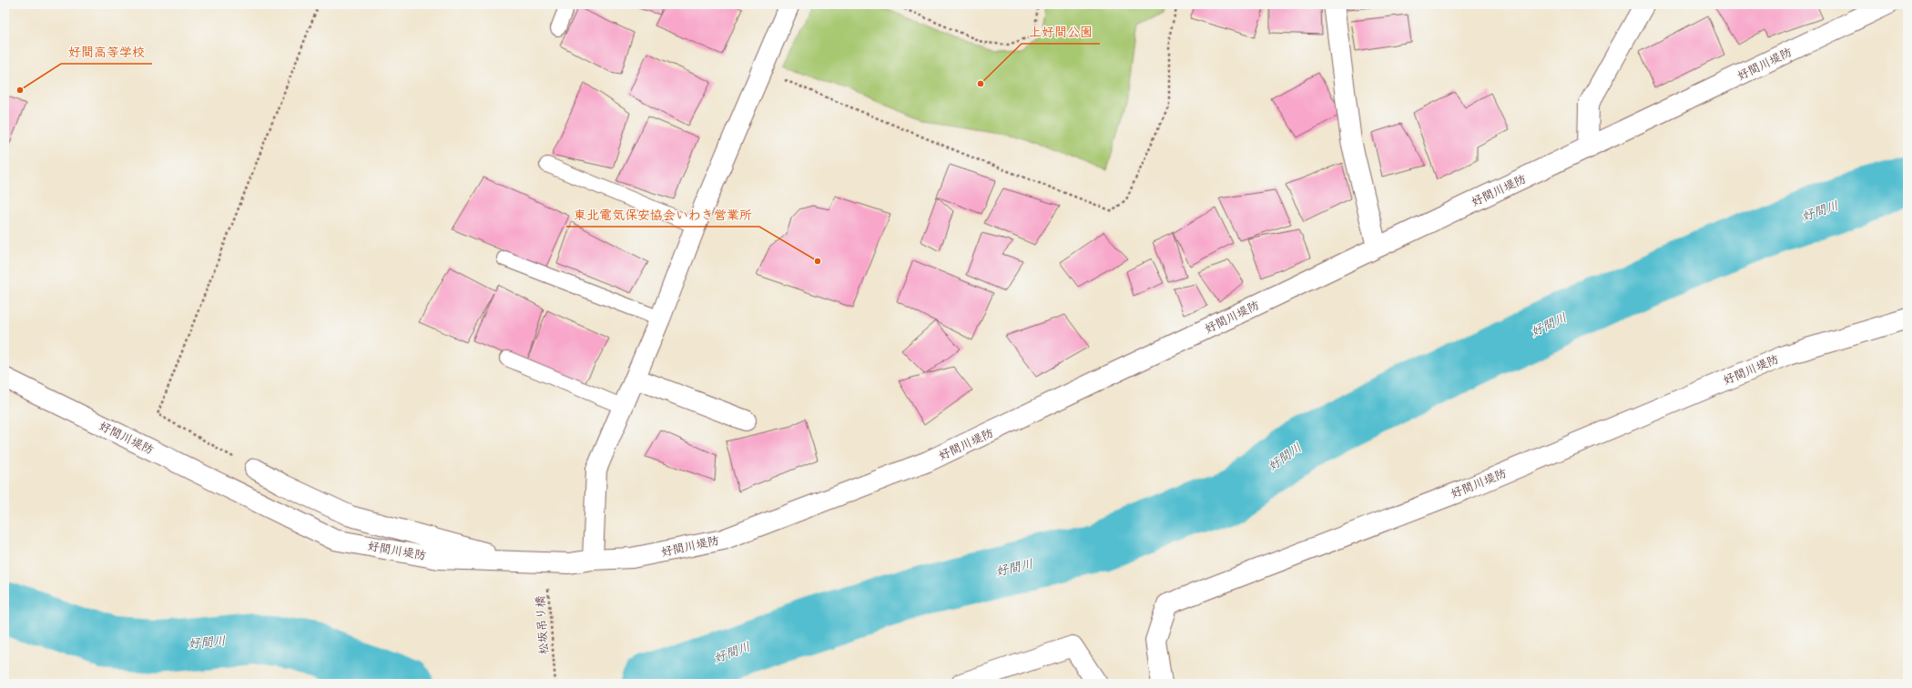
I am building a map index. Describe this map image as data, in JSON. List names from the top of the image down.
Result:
{
  "streets": {
    "street": ["好間川堤防"],
    "path": ["松坂吊り橋"]
  },
  "water": ["好間川"],
  "places": ["上好間公園", "好間高等学校", "東北電気保安協会いわき営業所"]
}
